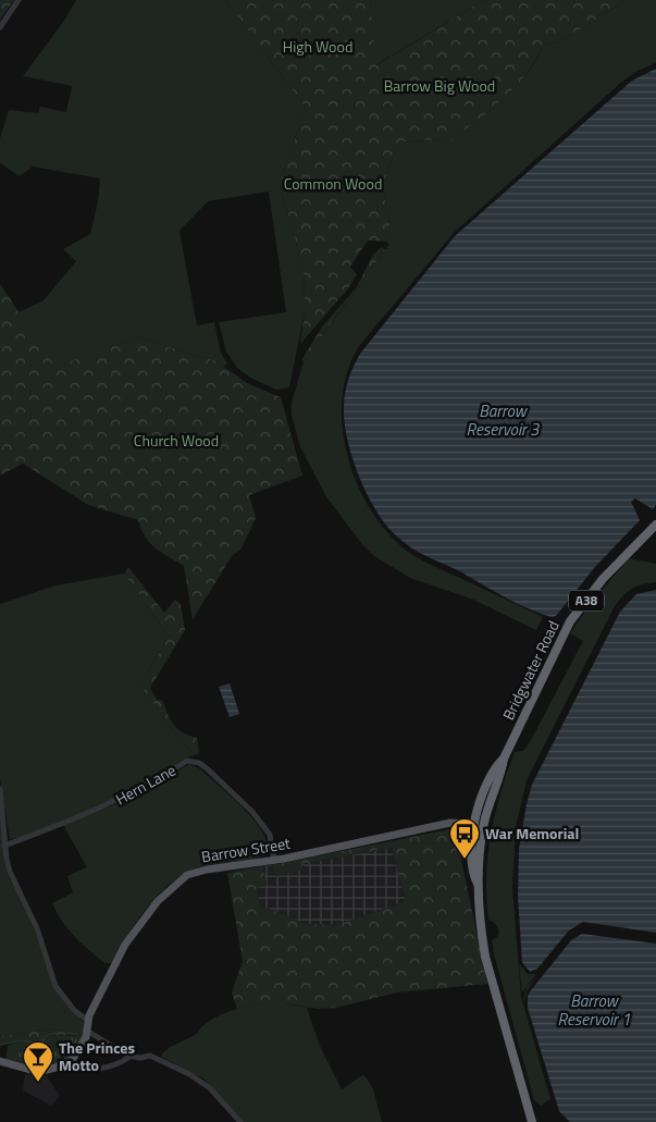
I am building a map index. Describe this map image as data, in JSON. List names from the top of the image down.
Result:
{
  "streets": {
    "highway": ["A38", "Bridgwater Road"],
    "main road": ["Barrow Street"],
    "street": ["Hern Lane"]
  },
  "crossings": [
    ["Bridgwater Road", "Barrow Street"],
    ["Hern Lane", "Barrow Street"]
  ],
  "water": ["Barrow Reservoir 3", "Barrow Reservoir 1"],
  "parks": [
    "High Wood",
    "Barrow Big Wood",
    "Common Wood",
    "Church Wood"
  ],
  "places": {
    "bus stop": ["War Memorial"],
    "bar": ["The Princes Motto"]
  }
}
